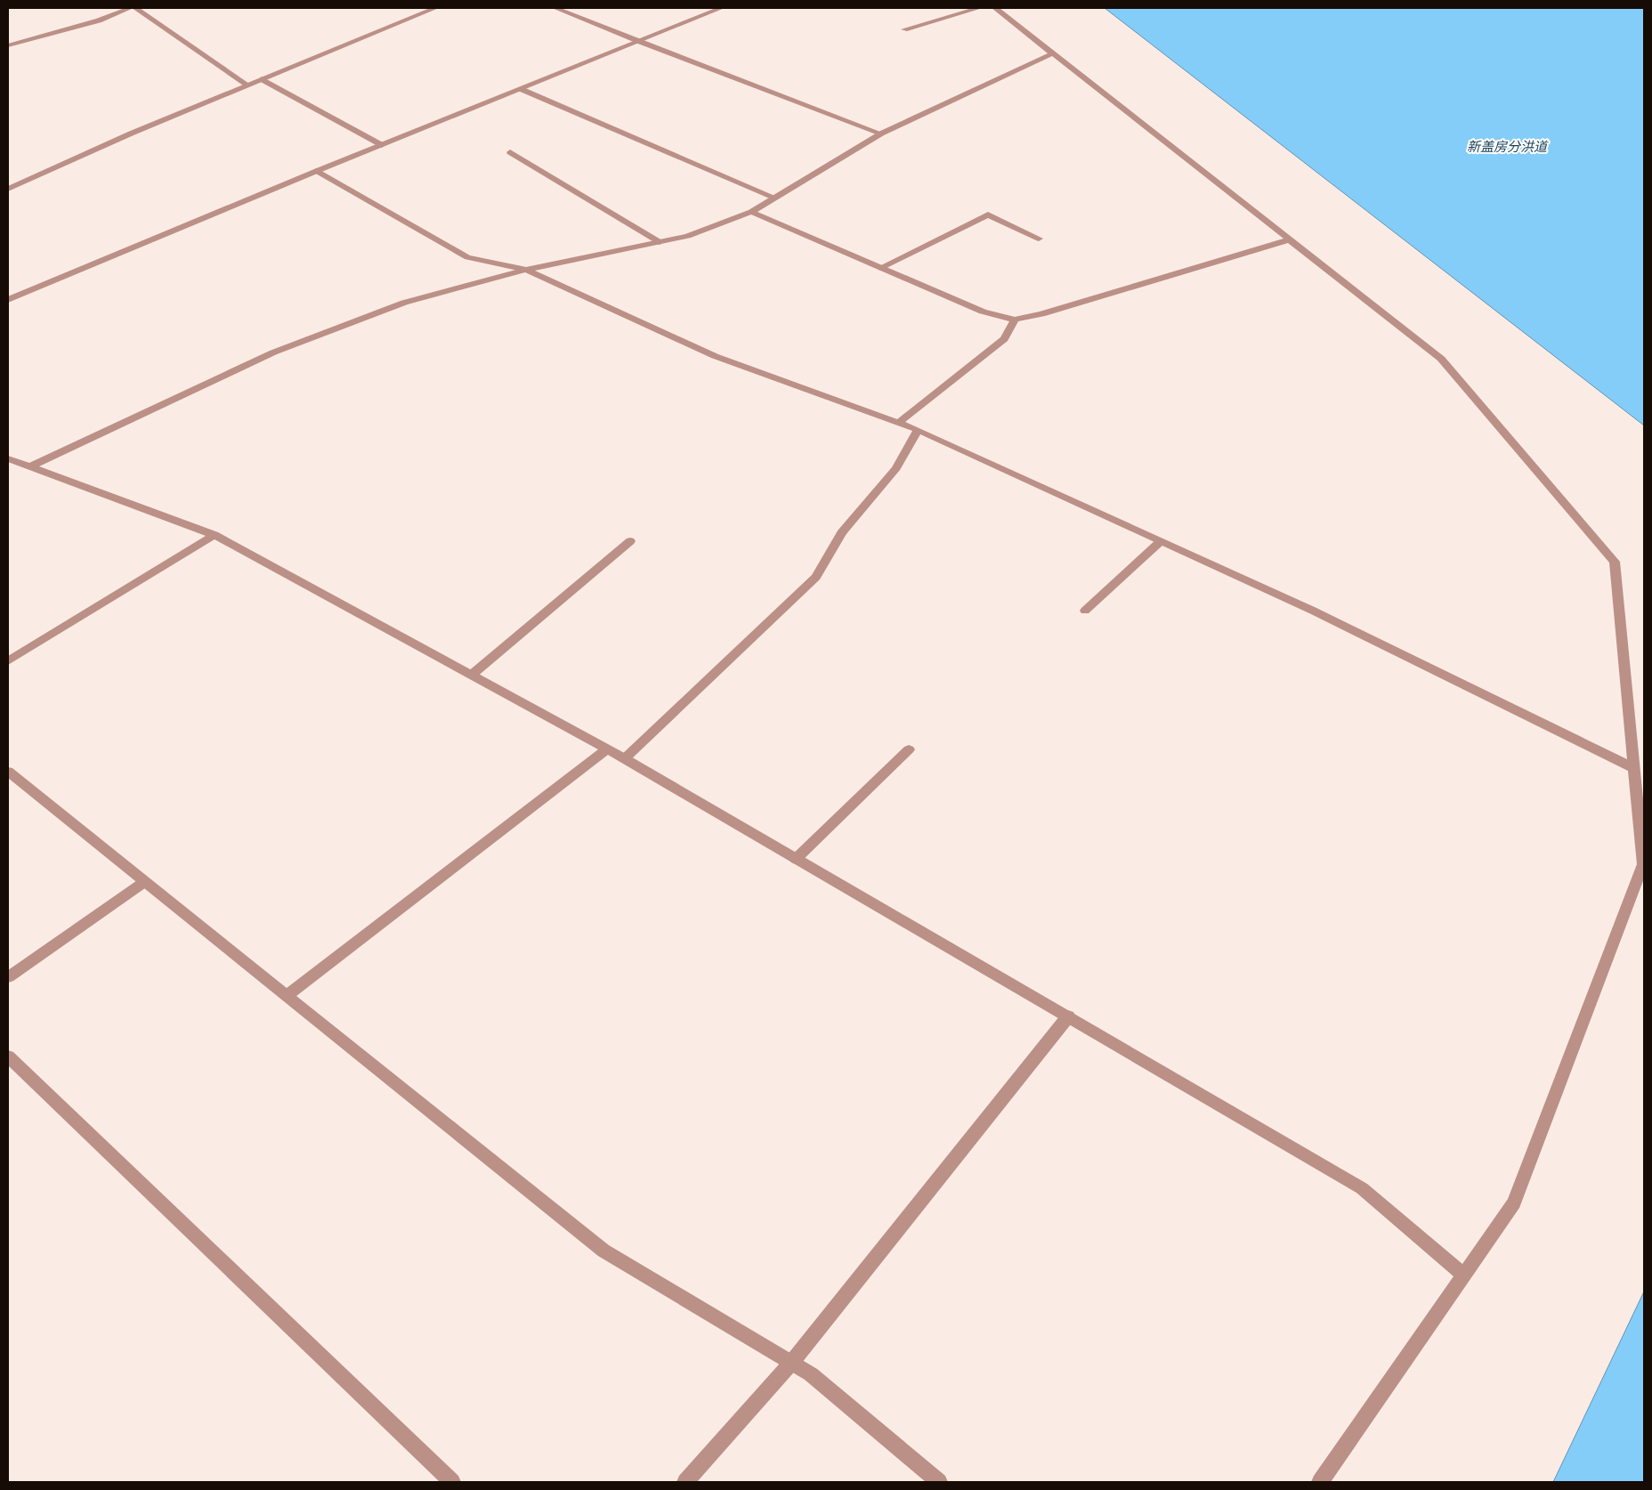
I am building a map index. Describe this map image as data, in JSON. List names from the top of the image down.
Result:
{
  "water": ["新盖房分洪道"]
}
